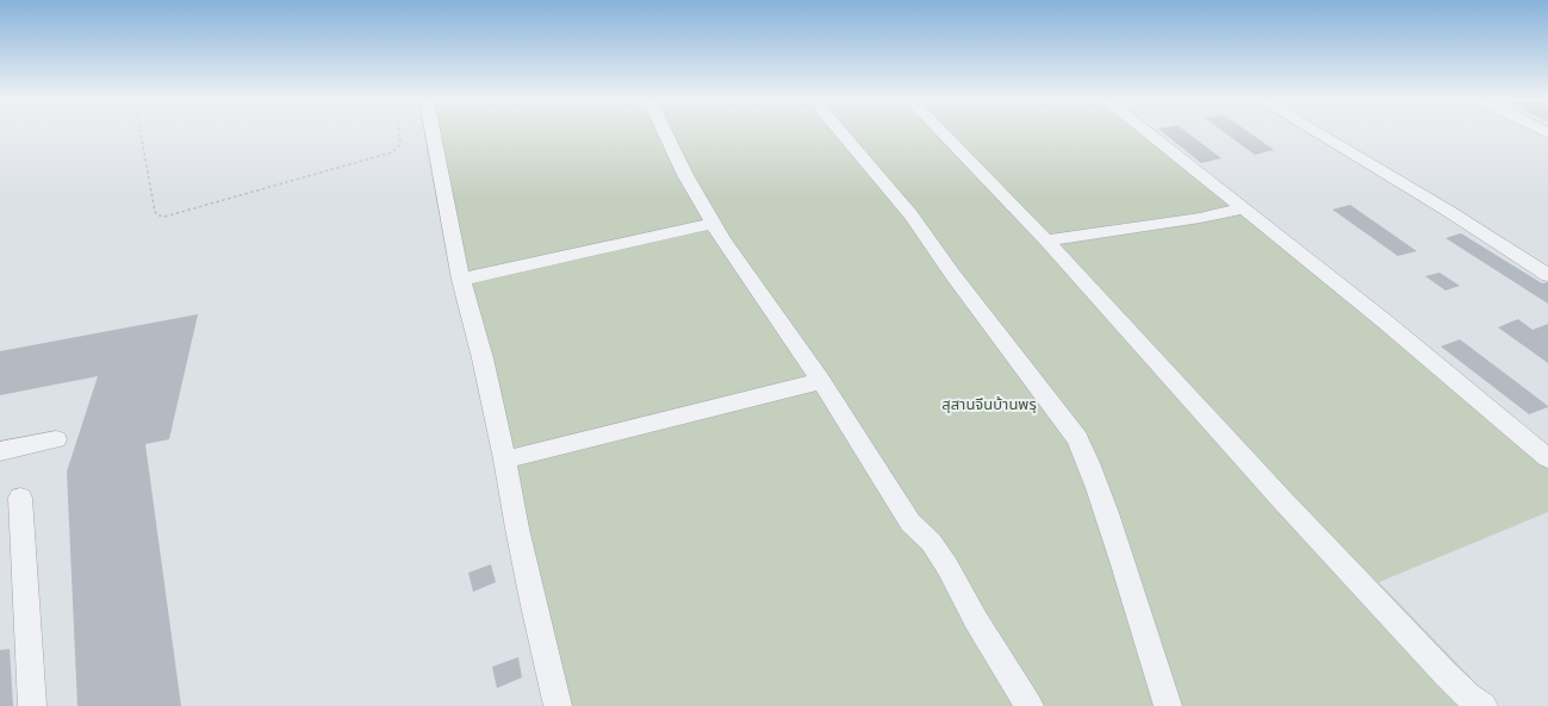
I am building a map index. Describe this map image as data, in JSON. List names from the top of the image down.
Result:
{
  "parks": ["สุสานจีนบ้านพรุ"]
}
